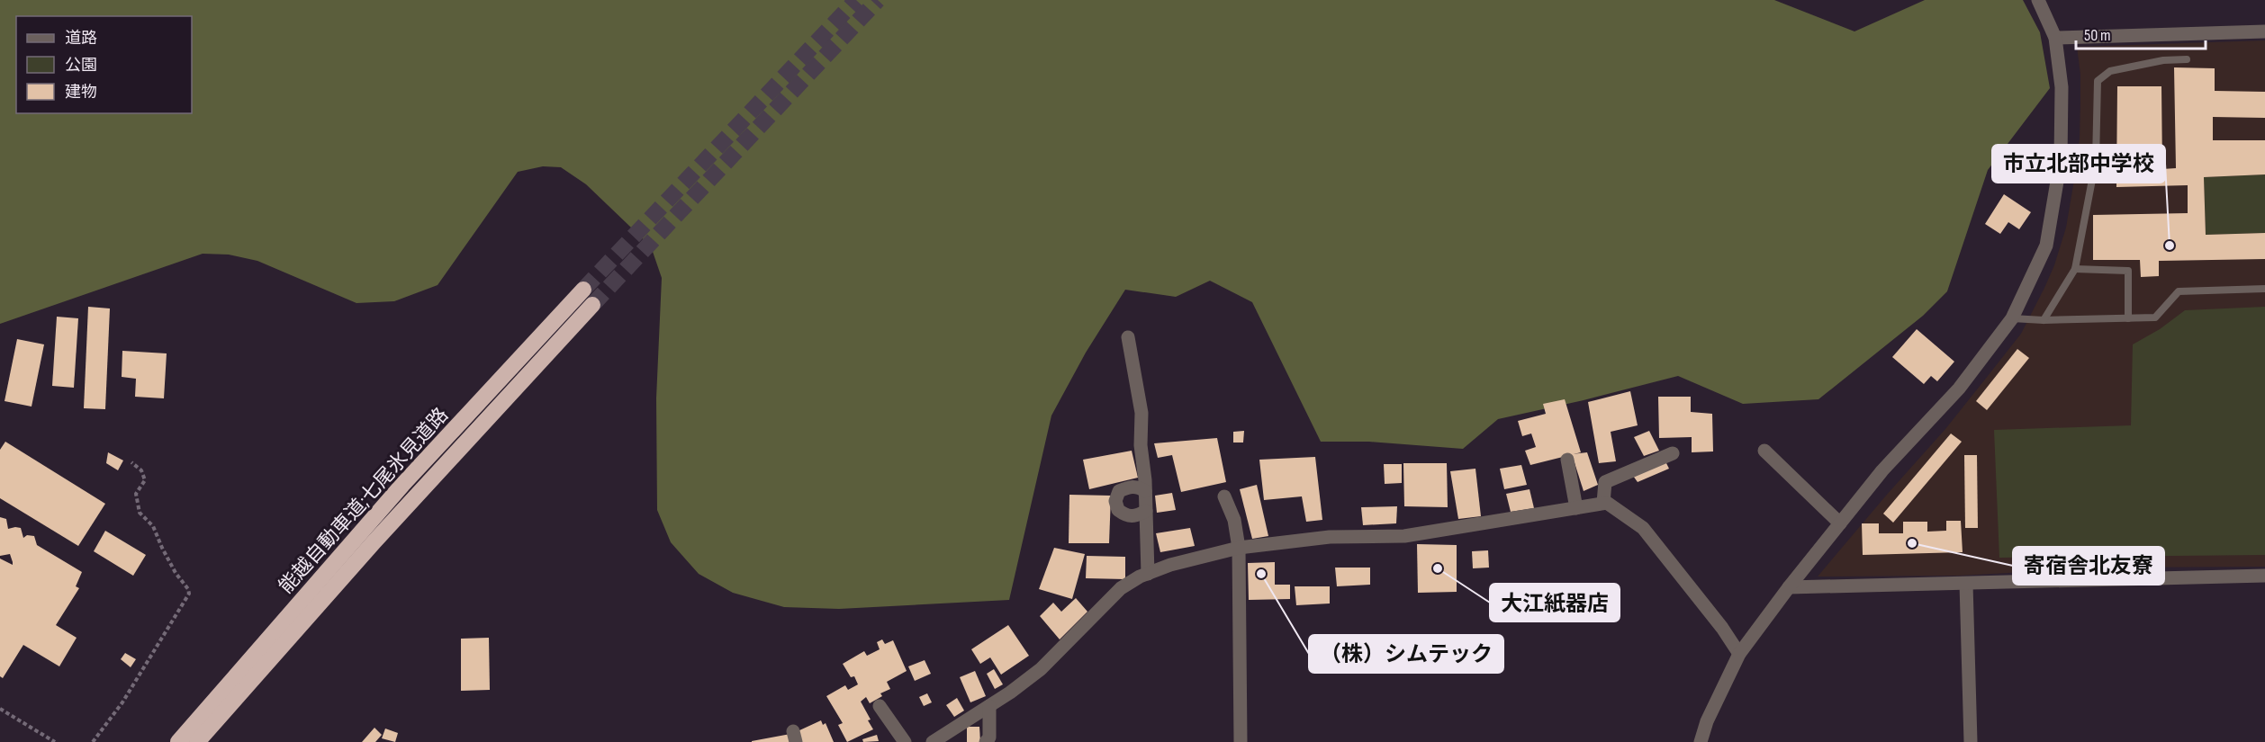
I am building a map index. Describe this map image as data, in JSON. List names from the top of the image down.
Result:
{
  "streets": {
    "highway": ["能越自動車道;七尾氷見道路"]
  },
  "places": [
    "市立北部中学校",
    "寄宿舎北友寮",
    "大江紙器店",
    "（株）シムテック"
  ],
  "legend": ["道路", "公園", "建物"],
  "scale_bar": "50 m"
}
